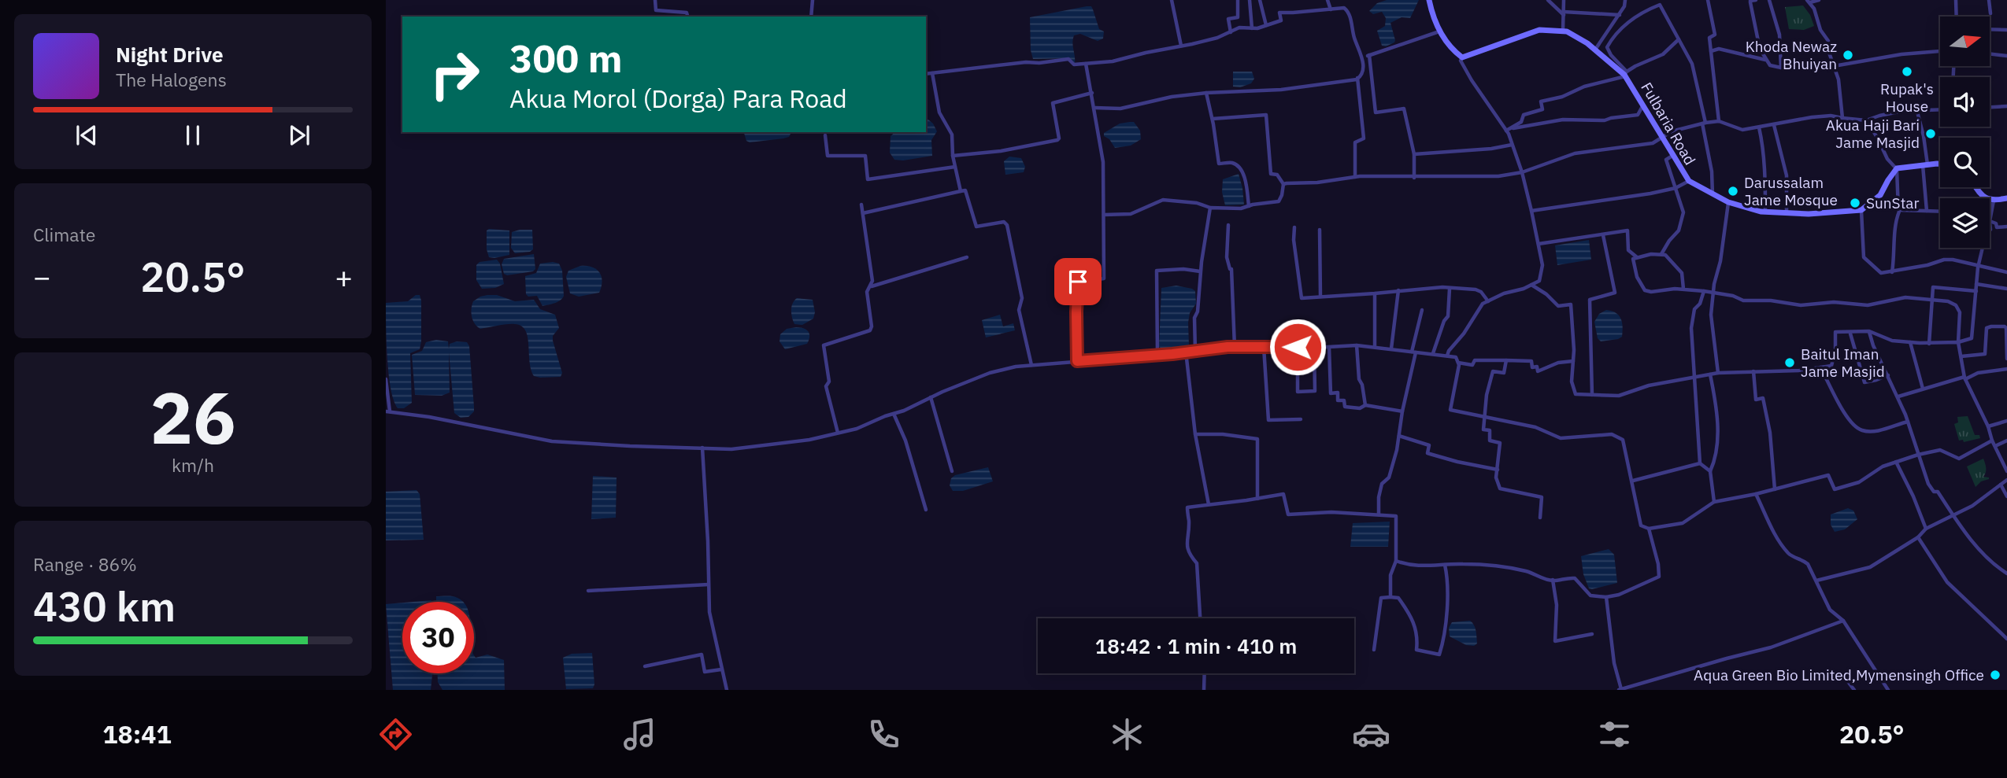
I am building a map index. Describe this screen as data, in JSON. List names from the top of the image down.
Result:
{
  "streets": {
    "main road": ["Fulbaria Road"]
  },
  "places": [
    "Khoda Newaz Bhuiyan",
    "Rupak's House",
    "Akua Haji Bari Jame Masjid",
    "Darussalam Jame Mosque",
    "SunStar",
    "Baitul Iman Jame Masjid",
    "Aqua Green Bio Limited,Mymensingh Office"
  ],
  "north": "right",
  "page": {
    "turn": ["300 m", "Akua Morol (Dorga) Para Road"],
    "song": ["Night Drive", "The Halogens"],
    "tile": [
      "Climate",
      ["26", "km/h"],
      ["Range · 86%", "430 km"]
    ],
    "heat": ["−", "20.5°", "+"],
    "limit": "30",
    "trip": "18:42 · 1 min · 410 m",
    "tabs": ["18:41", "20.5°"]
  }
}
